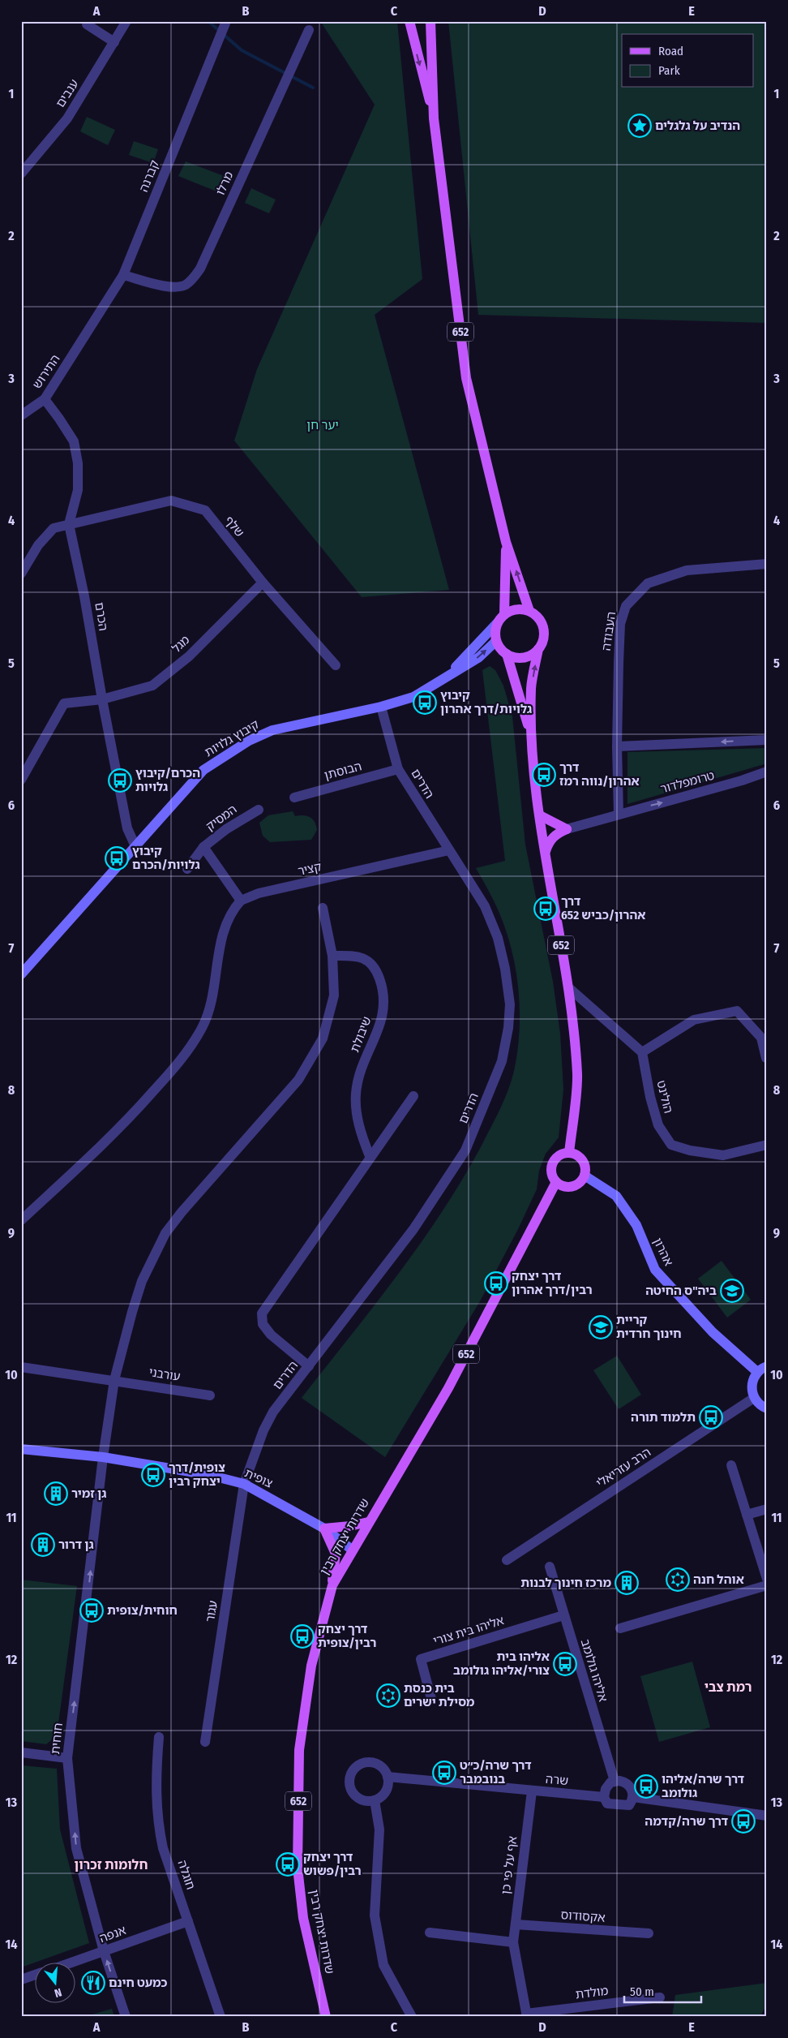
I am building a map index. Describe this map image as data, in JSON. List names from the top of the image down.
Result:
{
  "streets": {
    "main road": ["652", "שדרות יצחק רבין"],
    "street": [
      "ענבים",
      "קברנה",
      "מרלו",
      "התירוש",
      "שלף",
      "הכרם",
      "העבודה",
      "מגל",
      "קיבוץ גלויות",
      "הבוסתן",
      "טרומפלדור",
      "הדרים",
      "המסיק",
      "קציר",
      "שיבולת",
      "הולינט",
      "אהרון",
      "עורבני",
      "הרב עזריאלי",
      "צופית",
      "עגור",
      "אליהו בית צורי",
      "אליהו גולומב",
      "חוחית",
      "שרה",
      "אף על פי כן",
      "חוגלה",
      "אקסודוס",
      "אנפה",
      "מולדת"
    ]
  },
  "crossings": [
    ["קברנה", "מרלו"],
    ["קברנה", "התירוש"],
    ["652", "קיבוץ גלויות"],
    ["652", "אהרון"],
    ["652", "שדרות יצחק רבין"],
    ["התירוש", "הכרם"],
    ["שלף", "הכרם"],
    ["שלף", "מגל"],
    ["הכרם", "מגל"],
    ["הכרם", "קיבוץ גלויות"],
    ["העבודה", "טרומפלדור"],
    ["קיבוץ גלויות", "הדרים"],
    ["הבוסתן", "הדרים"],
    ["הדרים", "קציר"],
    ["הדרים", "צופית"],
    ["הדרים", "עגור"],
    ["אהרון", "שדרות יצחק רבין"],
    ["צופית", "שדרות יצחק רבין"],
    ["צופית", "עגור"],
    ["צופית", "חוחית"],
    ["אליהו בית צורי", "אליהו גולומב"],
    ["אליהו גולומב", "שרה"],
    ["חוחית", "אנפה"],
    ["שרה", "אף על פי כן"],
    ["אף על פי כן", "אקסודוס"],
    ["אף על פי כן", "מולדת"],
    ["חוגלה", "אנפה"]
  ],
  "one_way": ["חוחית"],
  "districts": ["רמת צבי", "חלומות זכרון"],
  "parks": ["יער חן"],
  "places": {
    "place": ["הנדיב על גלגלים"],
    "bus stop": [
      "קיבוץ גלויות/דרך אהרון",
      "דרך אהרון/נווה רמז",
      "הכרם/קיבוץ גלויות",
      "קיבוץ גלויות/הכרם",
      "דרך אהרון/כביש 652",
      "דרך יצחק רבין/דרך אהרון",
      "תלמוד תורה",
      "צופית/דרך יצחק רבין",
      "חוחית/צופית",
      "דרך יצחק רבין/צופית",
      "אליהו בית צורי/אליהו גולומב",
      "דרך שרה/כ״ט בנובמבר",
      "דרך שרה/אליהו גולומב",
      "דרך שרה/קדמה",
      "דרך יצחק רבין/פשוש"
    ],
    "school or university": ["ביה\"ס החיטה", "קריית חינוך חרדית"],
    "building": ["גן זמיר", "גן דרור", "מרכז חינוך לבנות"],
    "synagogue": ["אוהל חנה", "בית כנסת מסילת ישרים"],
    "restaurant": ["כמעט חינם"]
  },
  "legend": ["Road", "Park"],
  "scale_bar": "50 m",
  "north": "bottom",
  "grid": {
    "columns": [
      "A",
      "B",
      "C",
      "D",
      "E"
    ],
    "rows": [
      "1",
      "2",
      "3",
      "4",
      "5",
      "6",
      "7",
      "8",
      "9",
      "10",
      "11",
      "12",
      "13",
      "14"
    ]
  }
}
